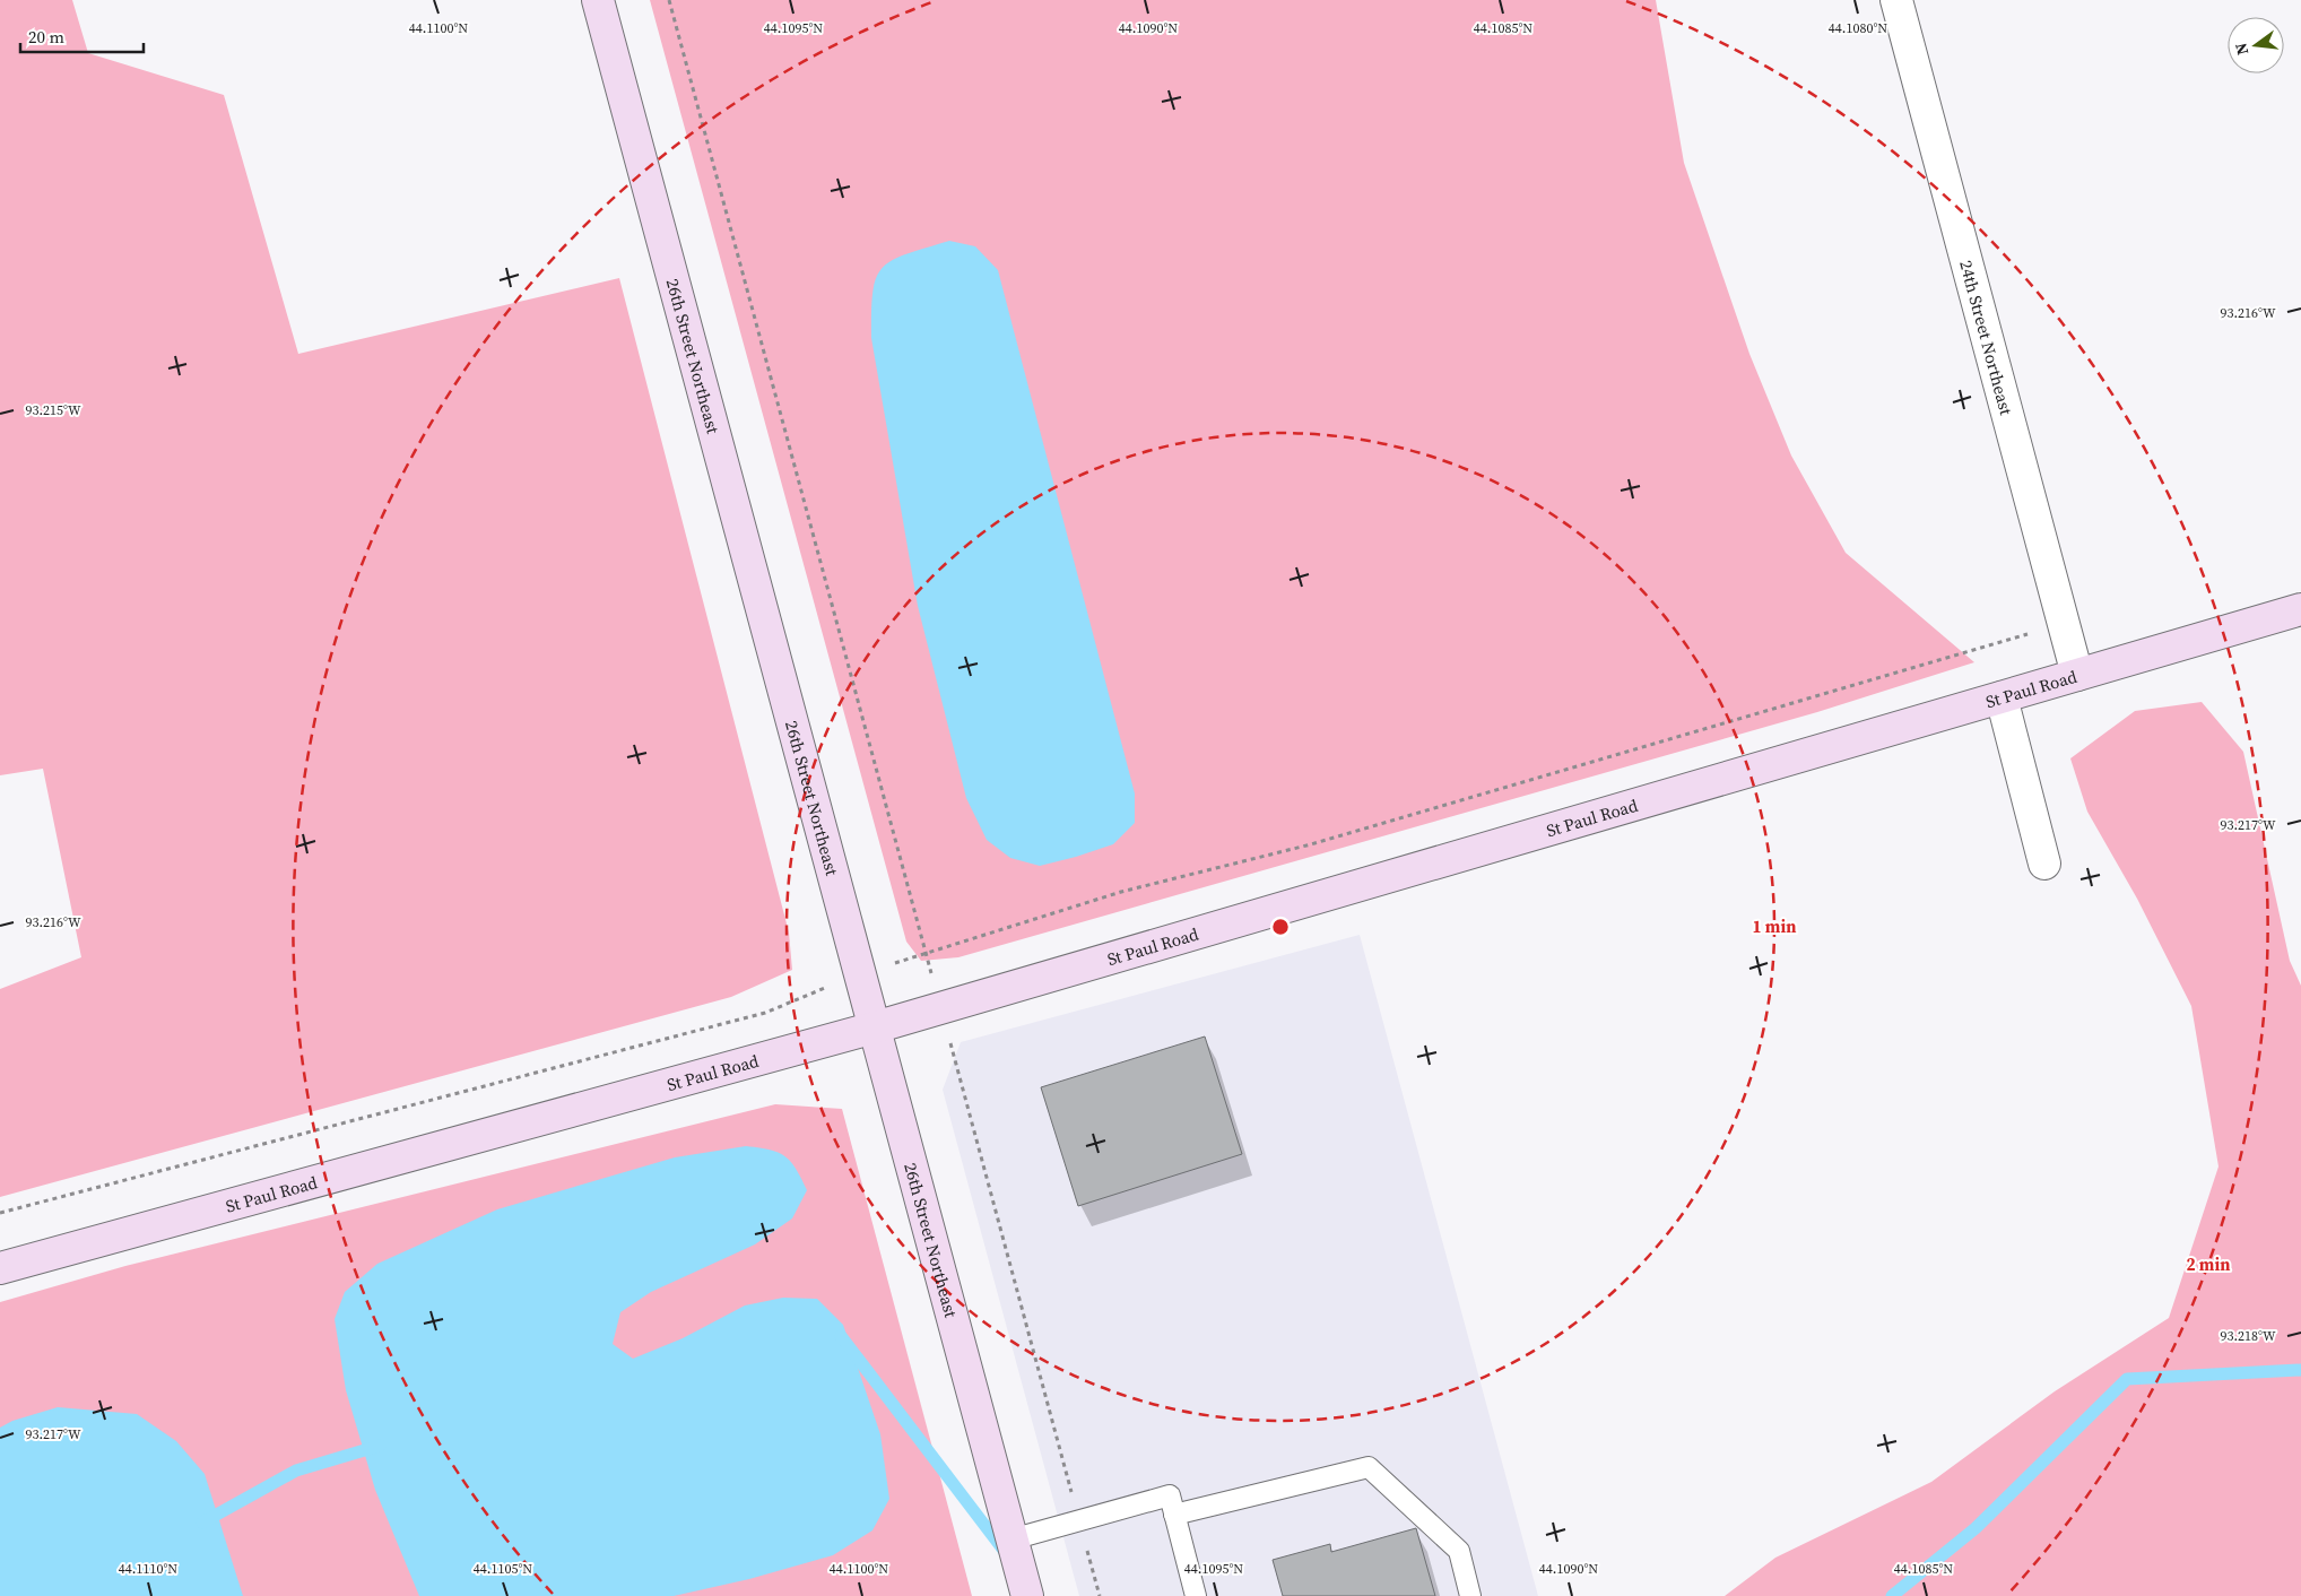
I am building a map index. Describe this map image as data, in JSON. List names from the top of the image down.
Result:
{
  "streets": {
    "street": ["24th Street Northeast", "26th Street Northeast", "St Paul Road"]
  },
  "crossings": [
    ["24th Street Northeast", "St Paul Road"],
    ["26th Street Northeast", "St Paul Road"]
  ],
  "scale_bar": "20 m",
  "north": "left",
  "coordinates": [
    "44.1100°N",
    "44.1095°N",
    "44.1090°N",
    "44.1085°N",
    "44.1080°N",
    "93.216°W",
    "93.215°W",
    "93.217°W",
    "93.218°W",
    "44.1110°N",
    "44.1105°N"
  ],
  "rings": ["1 min", "2 min"]
}
